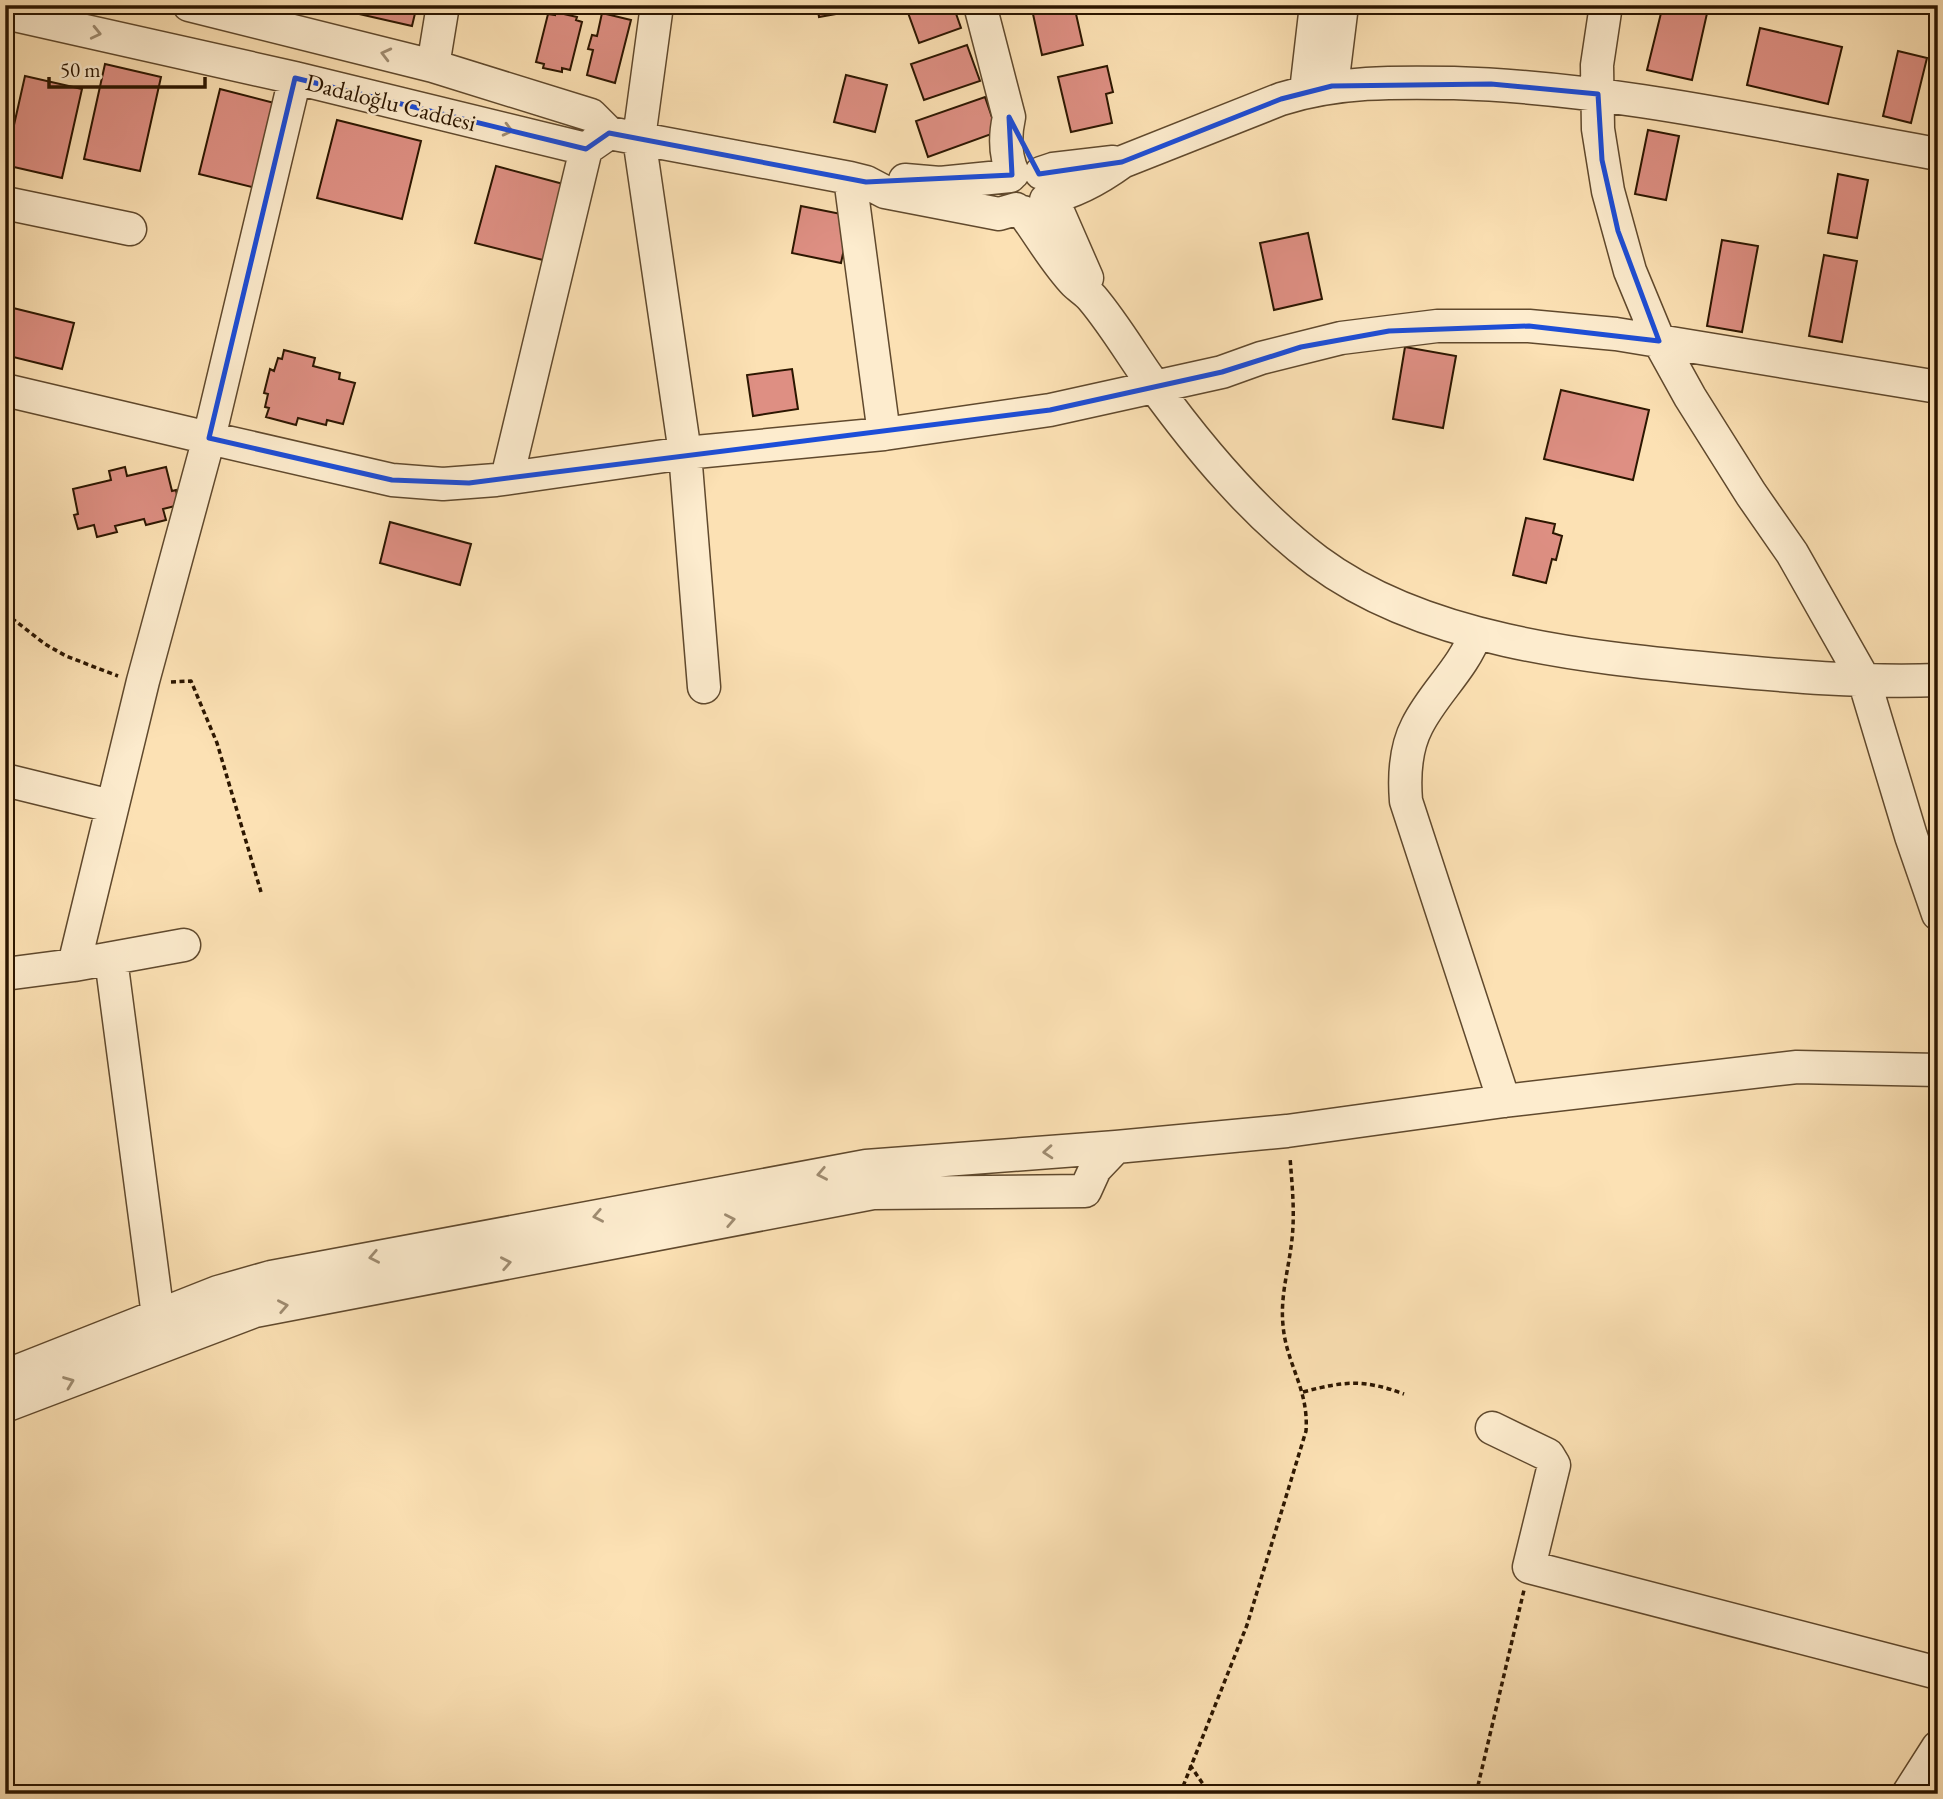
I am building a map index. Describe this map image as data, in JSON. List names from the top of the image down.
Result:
{
  "streets": {
    "street": ["Dadaloğlu Caddesi"]
  },
  "scale_bar": "50 m"
}
